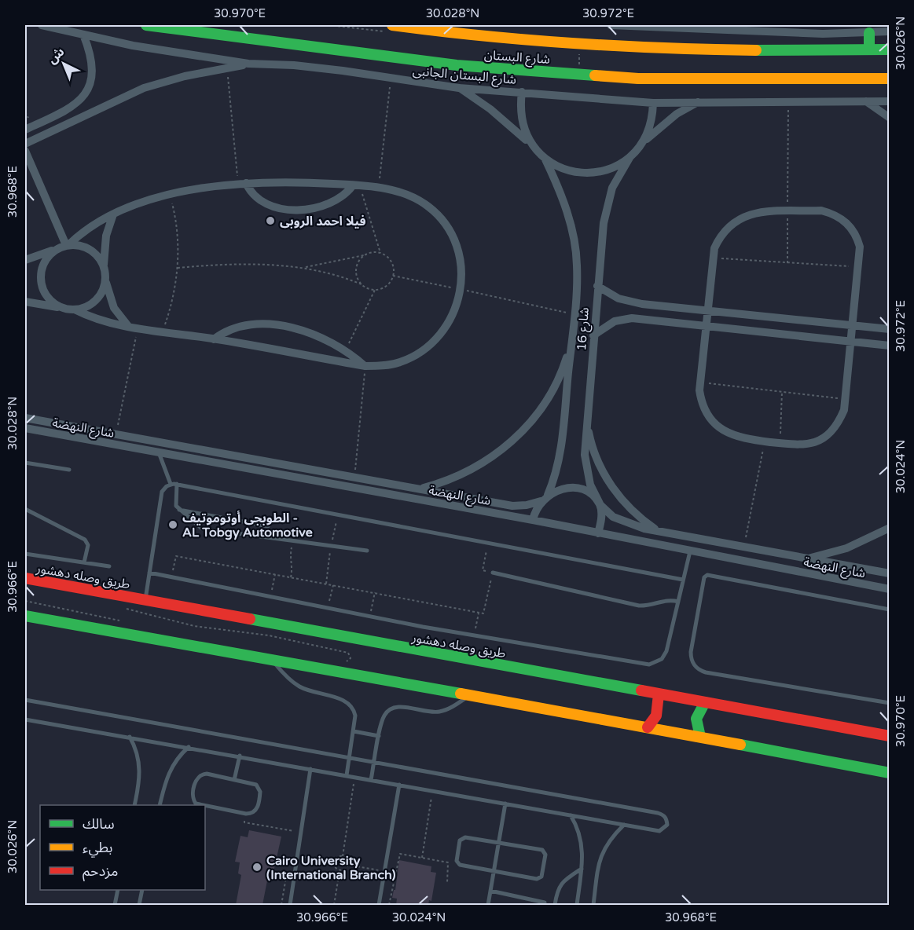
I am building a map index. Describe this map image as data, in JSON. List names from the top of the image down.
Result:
{
  "streets": {
    "main road": ["شارع البستان", "طريق وصله دهشور"],
    "street": ["شارع البستان الجانبى", "شارع 16", "شارع النهضة"]
  },
  "crossings": [
    ["شارع 16", "شارع النهضة"]
  ],
  "places": ["فيلا احمد الروبى", "الطوبجى أوتوموتيف - AL Tobgy Automotive", "Cairo University (International Branch)"],
  "legend": ["سالك", "بطيء", "مزدحم"],
  "north": "top left",
  "coordinates": [
    "30.970°E",
    "30.028°N",
    "30.972°E",
    "30.026°N",
    "30.968°E",
    "30.024°N",
    "30.966°E"
  ]
}
